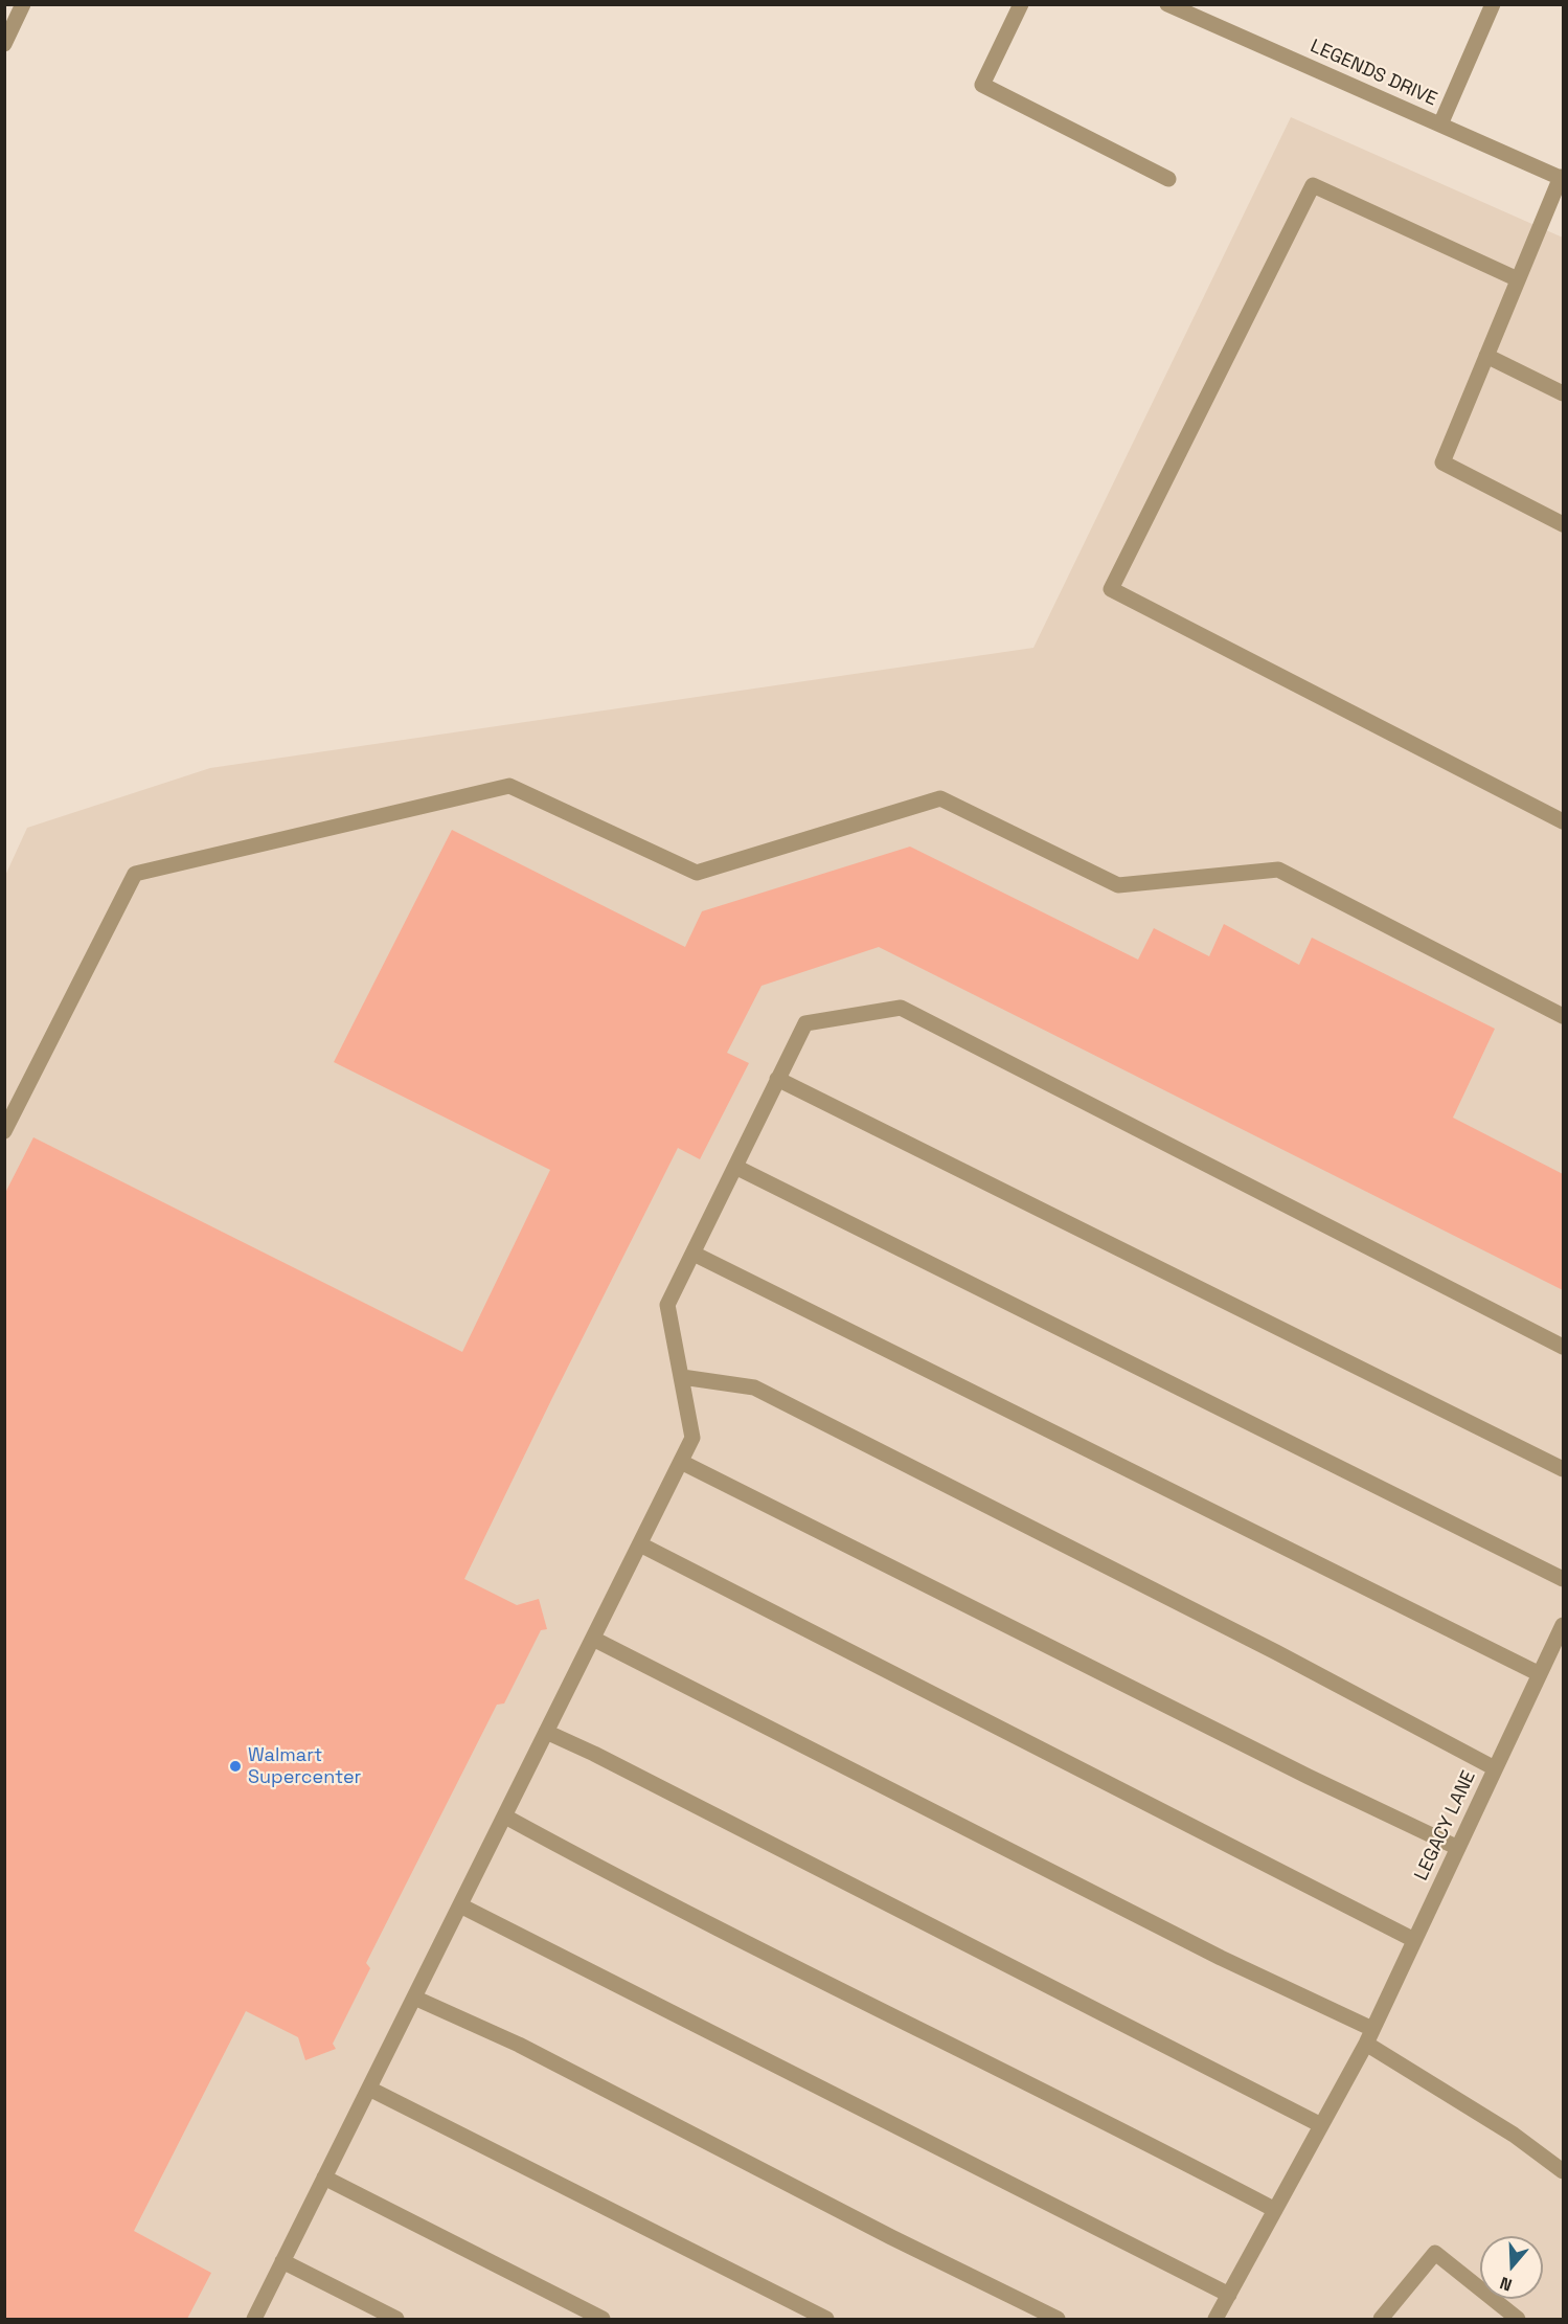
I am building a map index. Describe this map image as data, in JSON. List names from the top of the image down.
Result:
{
  "streets": {
    "street": ["LEGENDS DRIVE", "LEGACY LANE"]
  },
  "places": ["Walmart Supercenter"],
  "north": "bottom"
}
